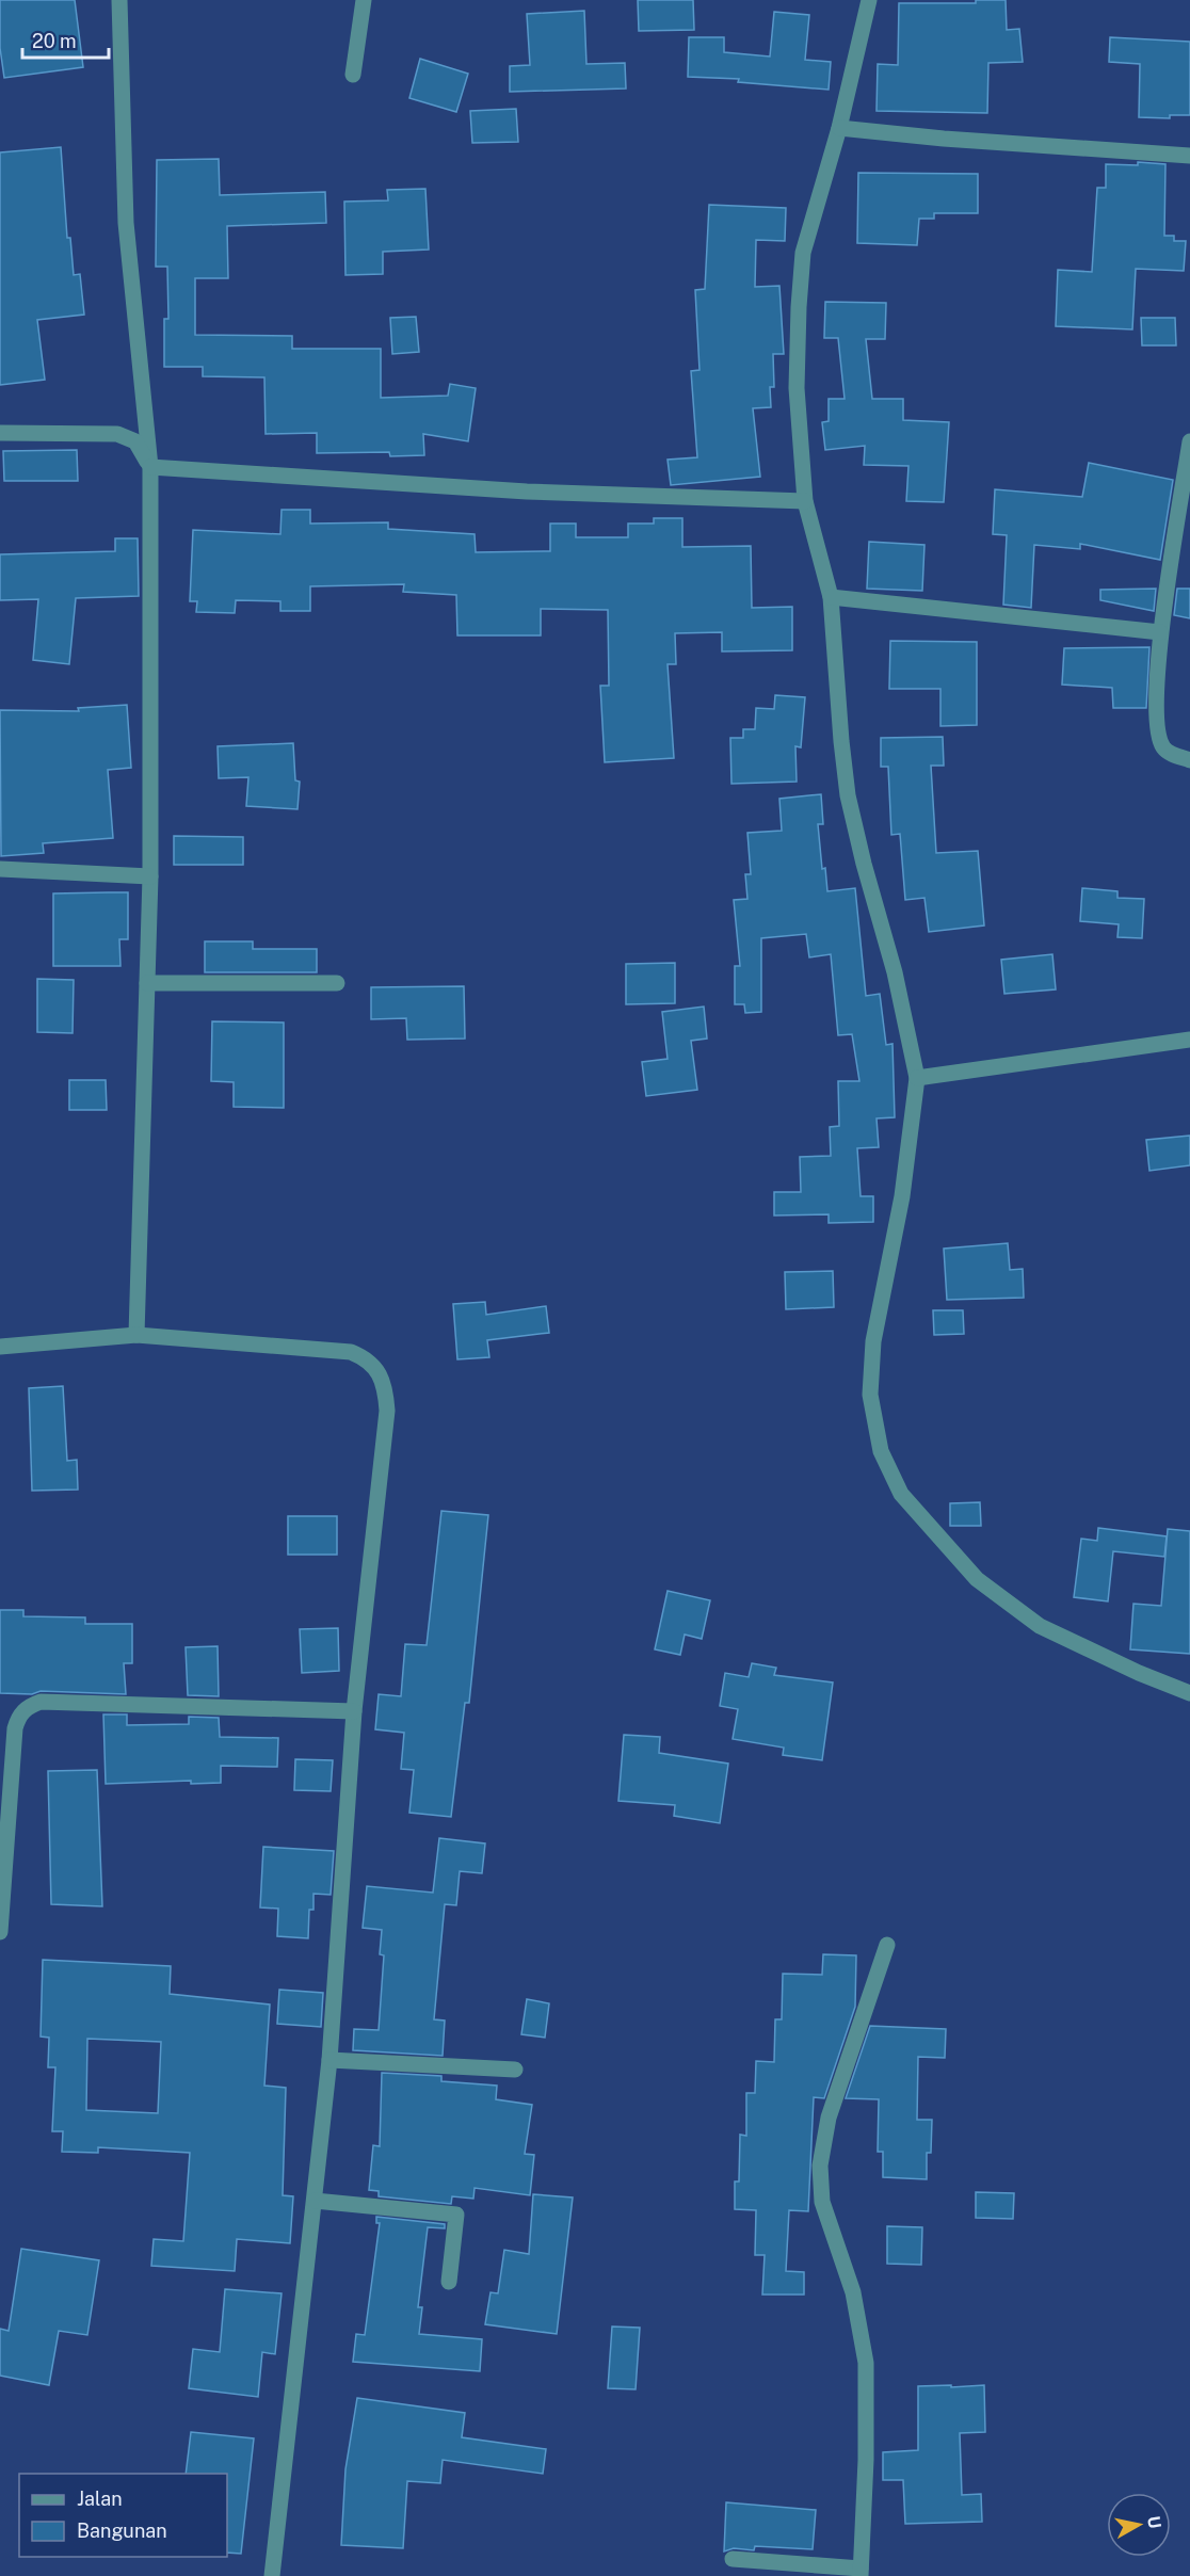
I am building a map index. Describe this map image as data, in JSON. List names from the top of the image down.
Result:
{
  "legend": ["Jalan", "Bangunan"],
  "scale_bar": "20 m",
  "north": "right"
}
